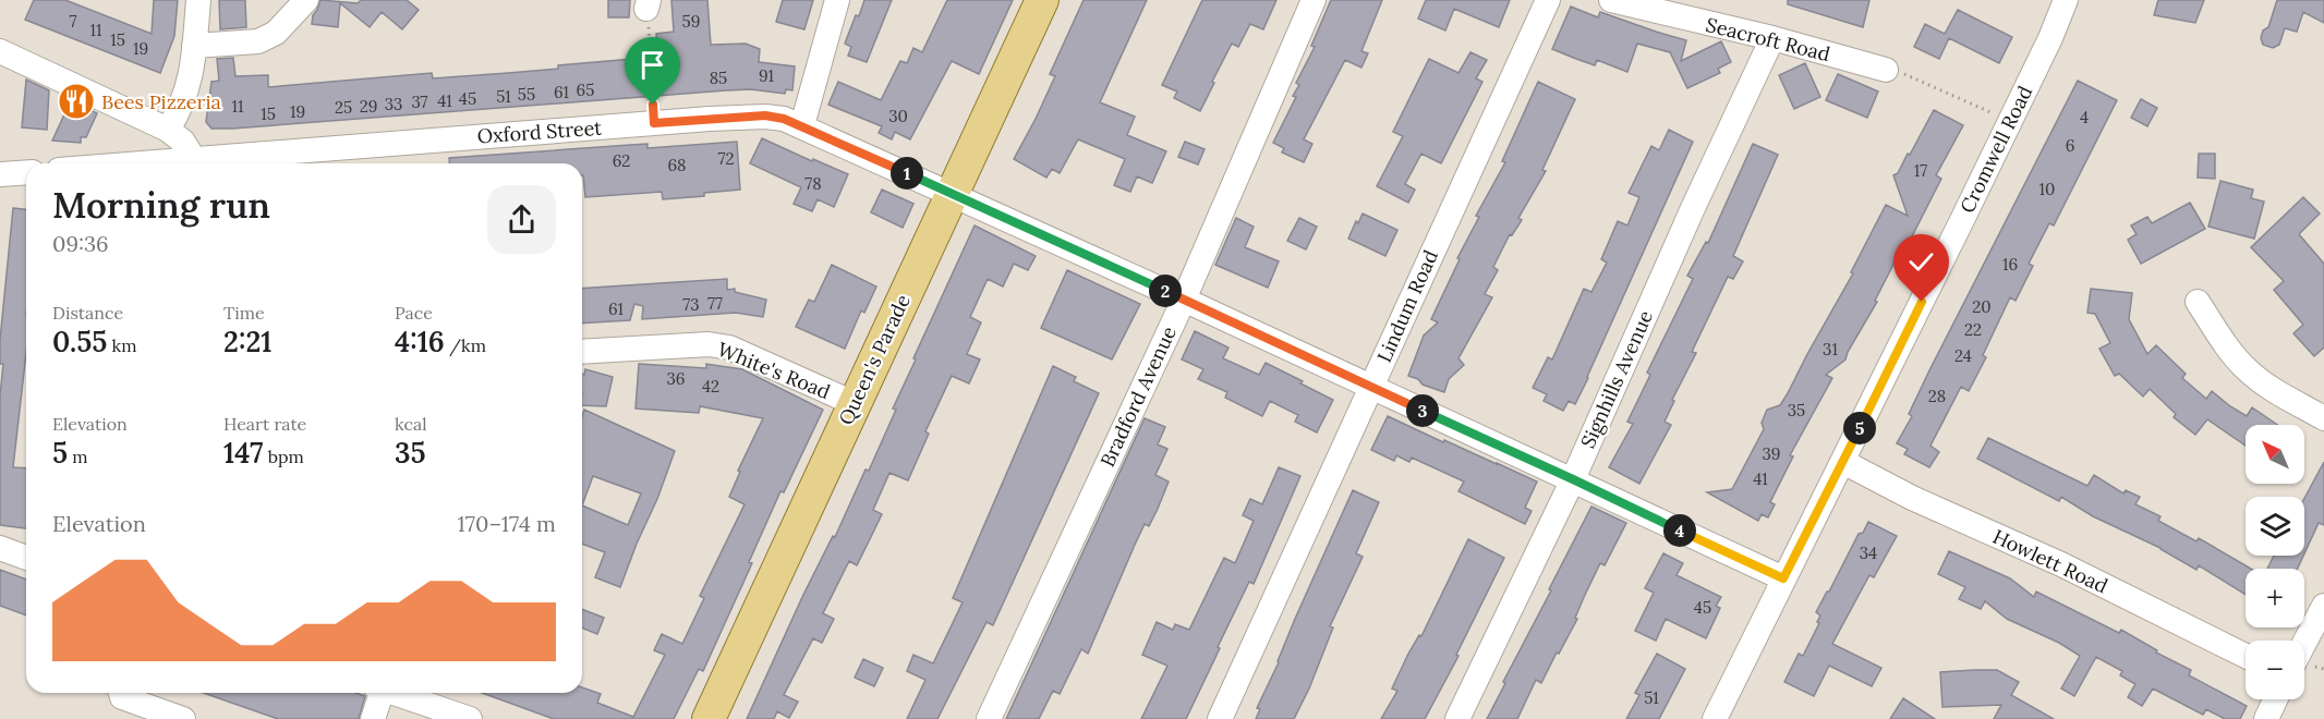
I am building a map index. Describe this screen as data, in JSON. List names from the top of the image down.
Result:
{
  "streets": {
    "main road": ["Queen's Parade"],
    "street": [
      "Seacroft Road",
      "Oxford Street",
      "Cromwell Road",
      "Lindum Road",
      "White's Road",
      "Signhills Avenue",
      "Bradford Avenue",
      "Howlett Road"
    ]
  },
  "crossings": [
    ["Seacroft Road", "Signhills Avenue"],
    ["Oxford Street", "Cromwell Road"],
    ["Oxford Street", "Lindum Road"],
    ["Oxford Street", "Queen's Parade"],
    ["Oxford Street", "Signhills Avenue"],
    ["Oxford Street", "Bradford Avenue"],
    ["Cromwell Road", "Howlett Road"],
    ["Queen's Parade", "White's Road"]
  ],
  "places": {
    "restaurant": ["Bees Pizzeria"]
  },
  "house_numbers": [
    "7",
    "59",
    "11",
    "15",
    "19",
    "91",
    "85",
    "65",
    "61",
    "55",
    "51",
    "45",
    "41",
    "37",
    "33",
    "11",
    "29",
    "25",
    "19",
    "15",
    "30",
    "4",
    "6",
    "72",
    "62",
    "68",
    "17",
    "78",
    "10",
    "16",
    "77",
    "73",
    "20",
    "61",
    "22",
    "31",
    "24",
    "36",
    "42",
    "28",
    "35",
    "39",
    "41",
    "34",
    "45",
    "51"
  ],
  "north": "top left",
  "page": {
    "pins": [
      "1",
      "2",
      "3",
      "5",
      "4"
    ],
    "heading": ["Morning run", "09:36"],
    "stats": [
      ["Distance", "0.55 km"],
      ["Time", "2:21"],
      ["Pace", "4:16 /km"],
      ["Elevation", "5 m"],
      ["Heart rate", "147 bpm"],
      ["kcal", "35"]
    ],
    "map_buttons": ["+", "−"],
    "chart": ["Elevation", "170–174 m"]
  }
}
